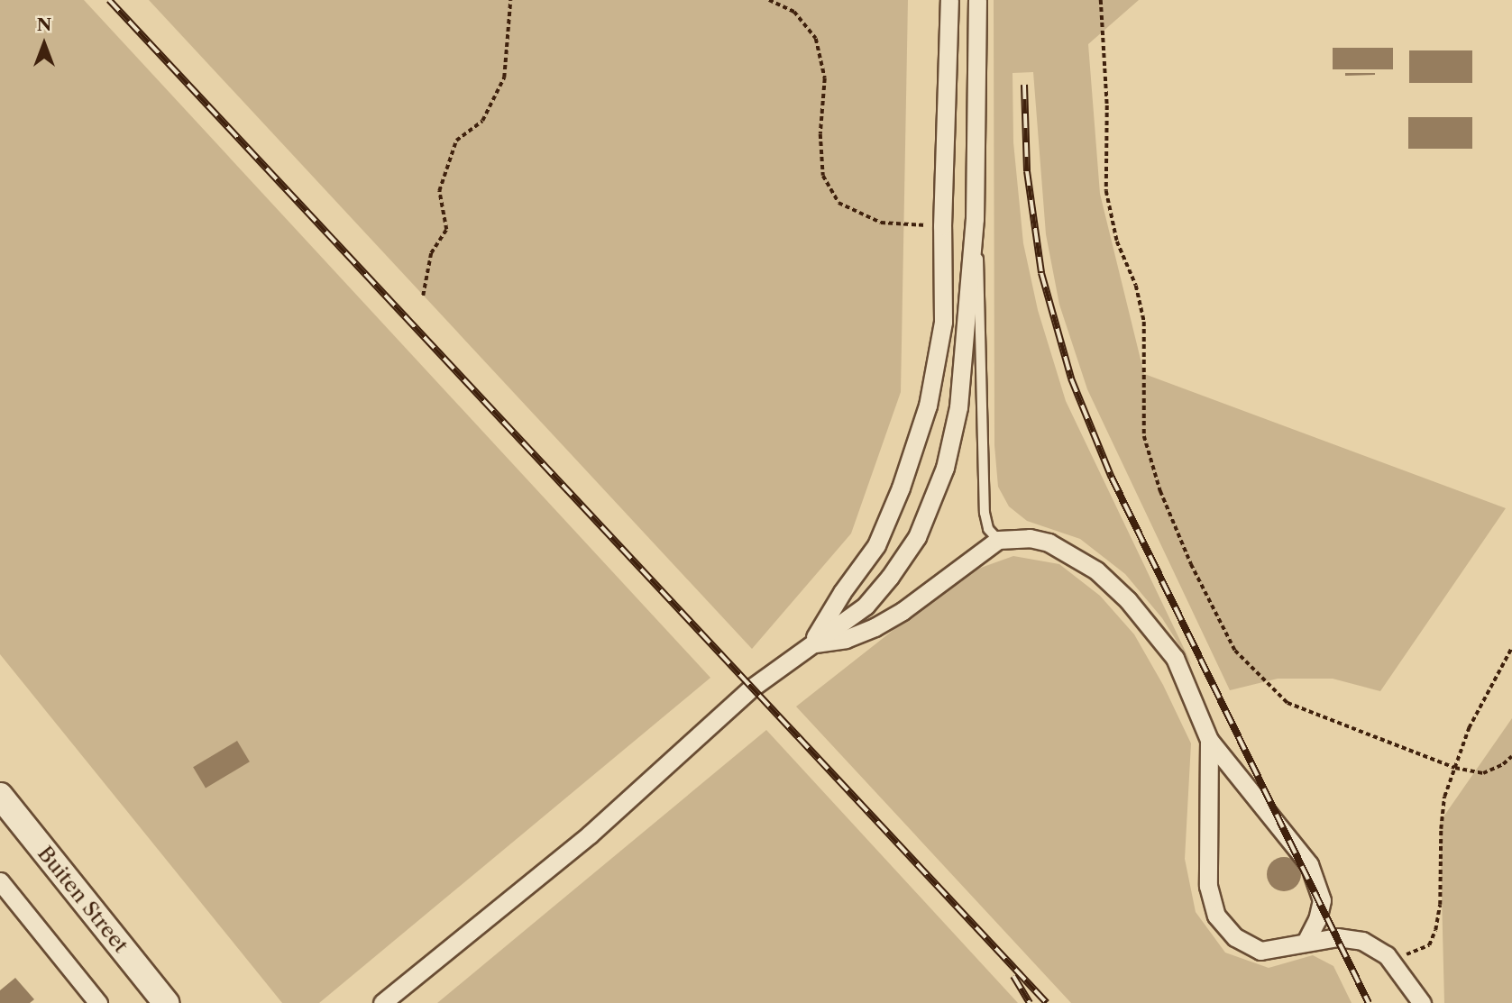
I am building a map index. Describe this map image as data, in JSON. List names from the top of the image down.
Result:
{
  "streets": {
    "street": ["Buiten Street"]
  },
  "north": "top"
}
